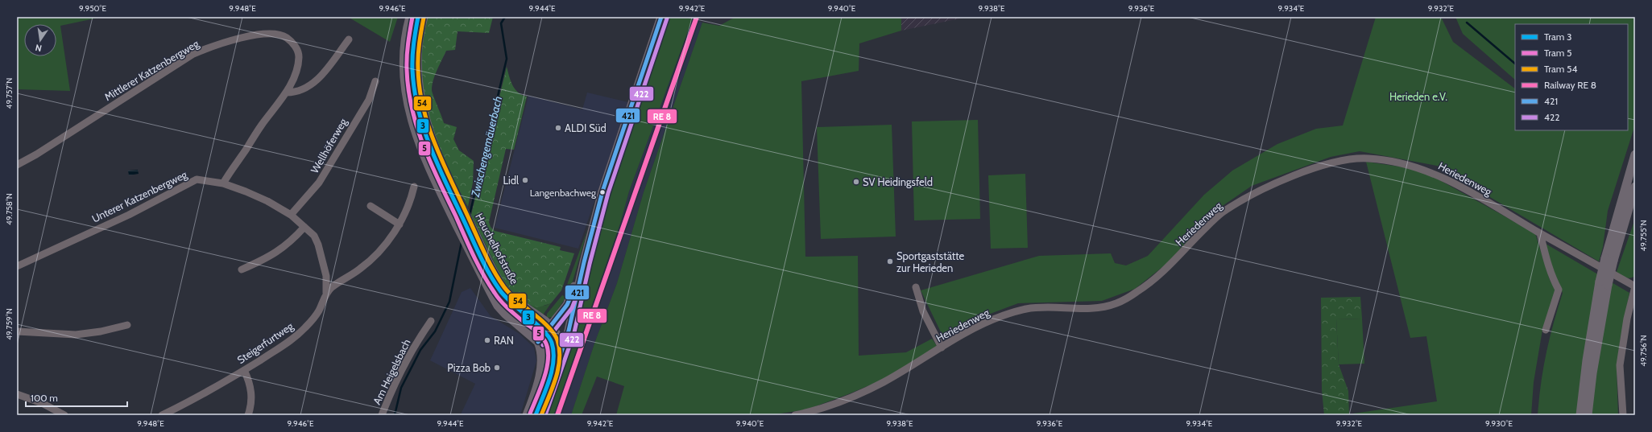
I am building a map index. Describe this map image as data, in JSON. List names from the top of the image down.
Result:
{
  "streets": {
    "main road": ["Heuchelhofstraße"],
    "street": [
      "Mittlerer Katzenbergweg",
      "Wellhöferweg",
      "Heriedenweg",
      "Unterer Katzenbergweg",
      "Steigerfurtweg",
      "Am Heigelsbach"
    ]
  },
  "crossings": [
    ["Mittlerer Katzenbergweg", "Unterer Katzenbergweg"],
    ["Wellhöferweg", "Unterer Katzenbergweg"],
    ["Unterer Katzenbergweg", "Steigerfurtweg"]
  ],
  "water": ["Zwischengemäuerbach"],
  "parks": ["Herieden e.V."],
  "places": [
    "ALDI Süd",
    "Lidl",
    "SV Heidingsfeld",
    "Langenbachweg",
    "Sportgaststätte zur Herieden",
    "RAN",
    "Pizza Bob"
  ],
  "lines": [
    "tram line 3",
    "tram line 5",
    "transit line 421",
    "tram line 54",
    "transit line 422"
  ],
  "legend": [
    "Tram 3",
    "Tram 5",
    "Tram 54",
    "Railway RE 8",
    "421",
    "422"
  ],
  "scale_bar": "100 m",
  "north": "bottom",
  "coordinates": [
    "9.950°E",
    "9.948°E",
    "9.946°E",
    "9.944°E",
    "9.942°E",
    "9.940°E",
    "9.938°E",
    "9.936°E",
    "9.934°E",
    "9.932°E",
    "49.757°N",
    "49.758°N",
    "49.755°N",
    "49.759°N",
    "49.756°N",
    "9.930°E"
  ]
}
